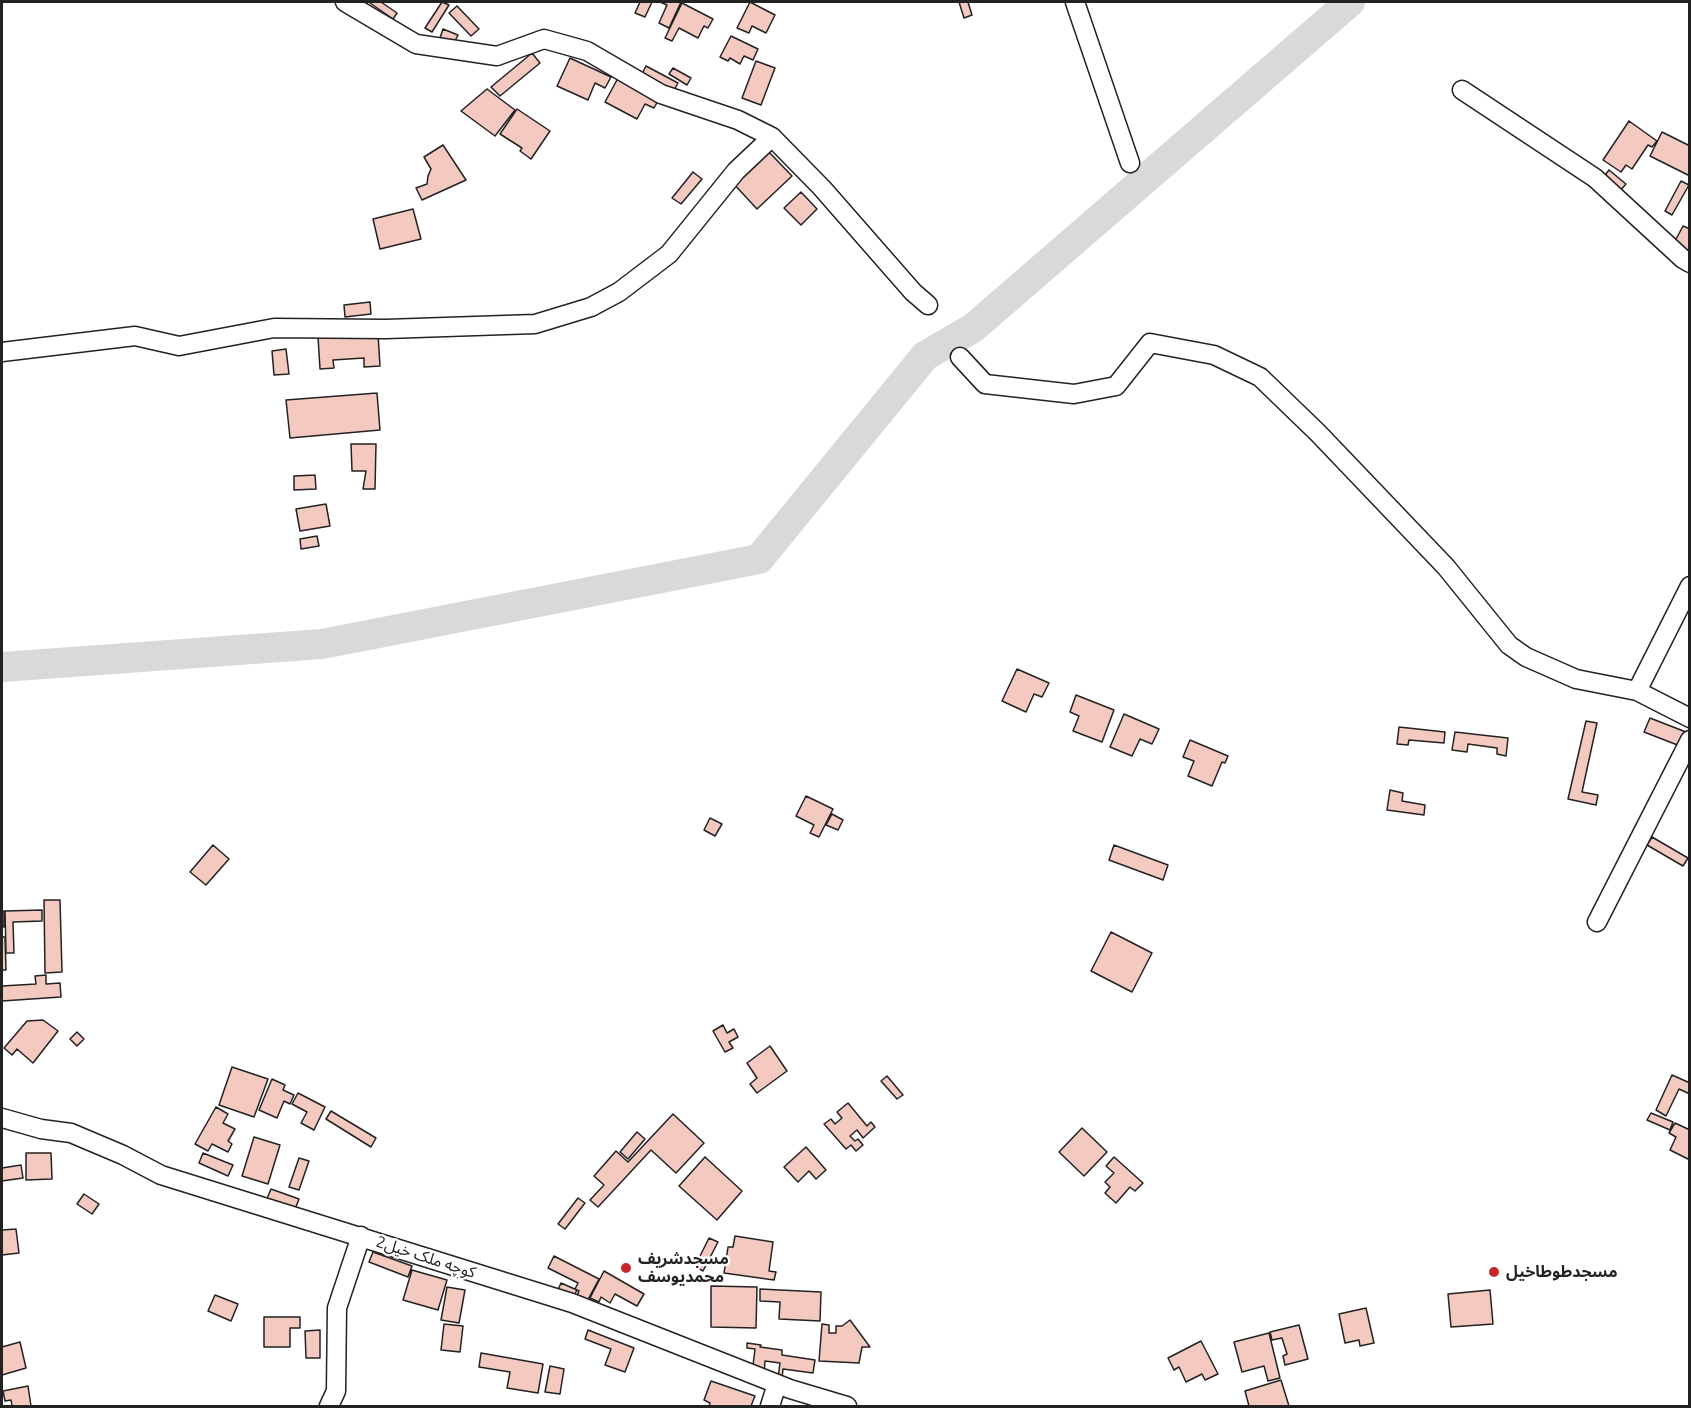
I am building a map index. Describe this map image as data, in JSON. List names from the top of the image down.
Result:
{
  "streets": {
    "street": ["کوچه ملک خیل2"]
  },
  "places": ["مسجدشریف محمدیوسف", "مسجدطوطاخیل"]
}
